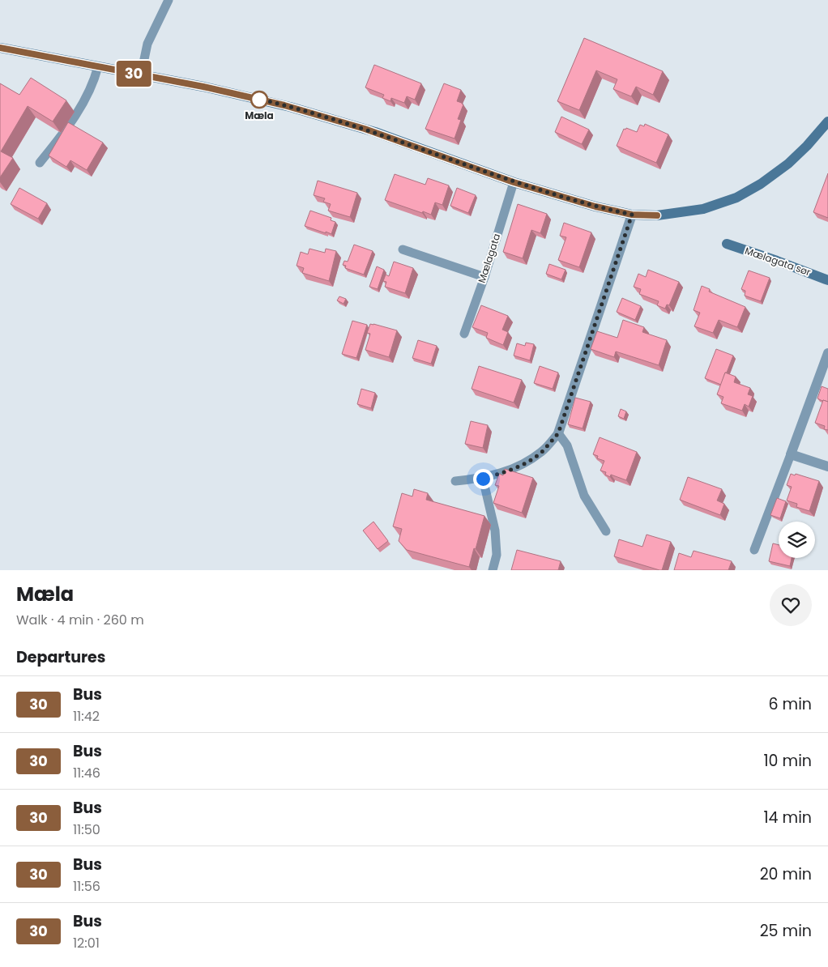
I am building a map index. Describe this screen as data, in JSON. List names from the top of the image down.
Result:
{
  "streets": {
    "main road": ["Mælagata sør"],
    "lane": ["Mælagata"]
  },
  "places": ["Mæla"],
  "lines": ["bus line 30"],
  "page": {
    "on_map": "30",
    "heading": [
      ["Mæla", "Walk · 4 min · 260 m"],
      "Departures"
    ],
    "list": [
      {
        "mark": "30",
        "name": "Bus",
        "note": "11:42",
        "value": "6 min"
      },
      {
        "mark": "30",
        "name": "Bus",
        "note": "11:46",
        "value": "10 min"
      },
      {
        "mark": "30",
        "name": "Bus",
        "note": "11:50",
        "value": "14 min"
      },
      {
        "mark": "30",
        "name": "Bus",
        "note": "11:56",
        "value": "20 min"
      },
      {
        "mark": "30",
        "name": "Bus",
        "note": "12:01",
        "value": "25 min"
      }
    ]
  }
}
